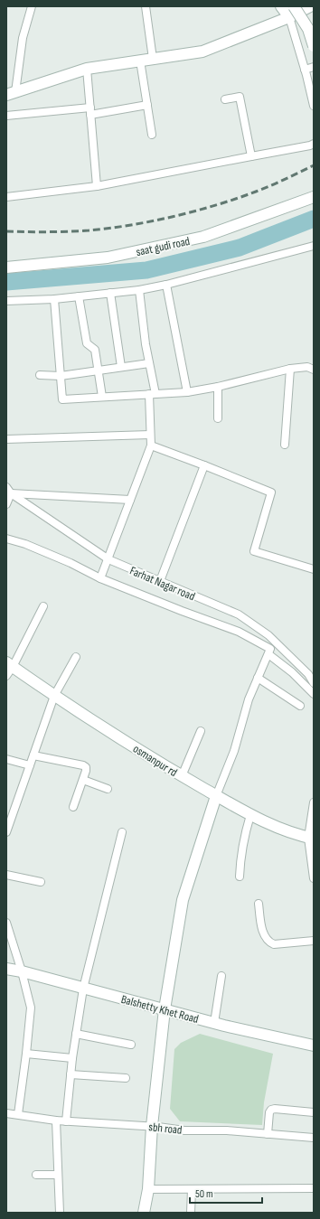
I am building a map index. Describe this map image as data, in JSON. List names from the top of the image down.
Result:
{
  "streets": {
    "street": [
      "saat gudi road",
      "Farhat Nagar road",
      "osmanpur rd",
      "Balshetty Khet Road",
      "sbh road"
    ]
  },
  "scale_bar": "50 m"
}
